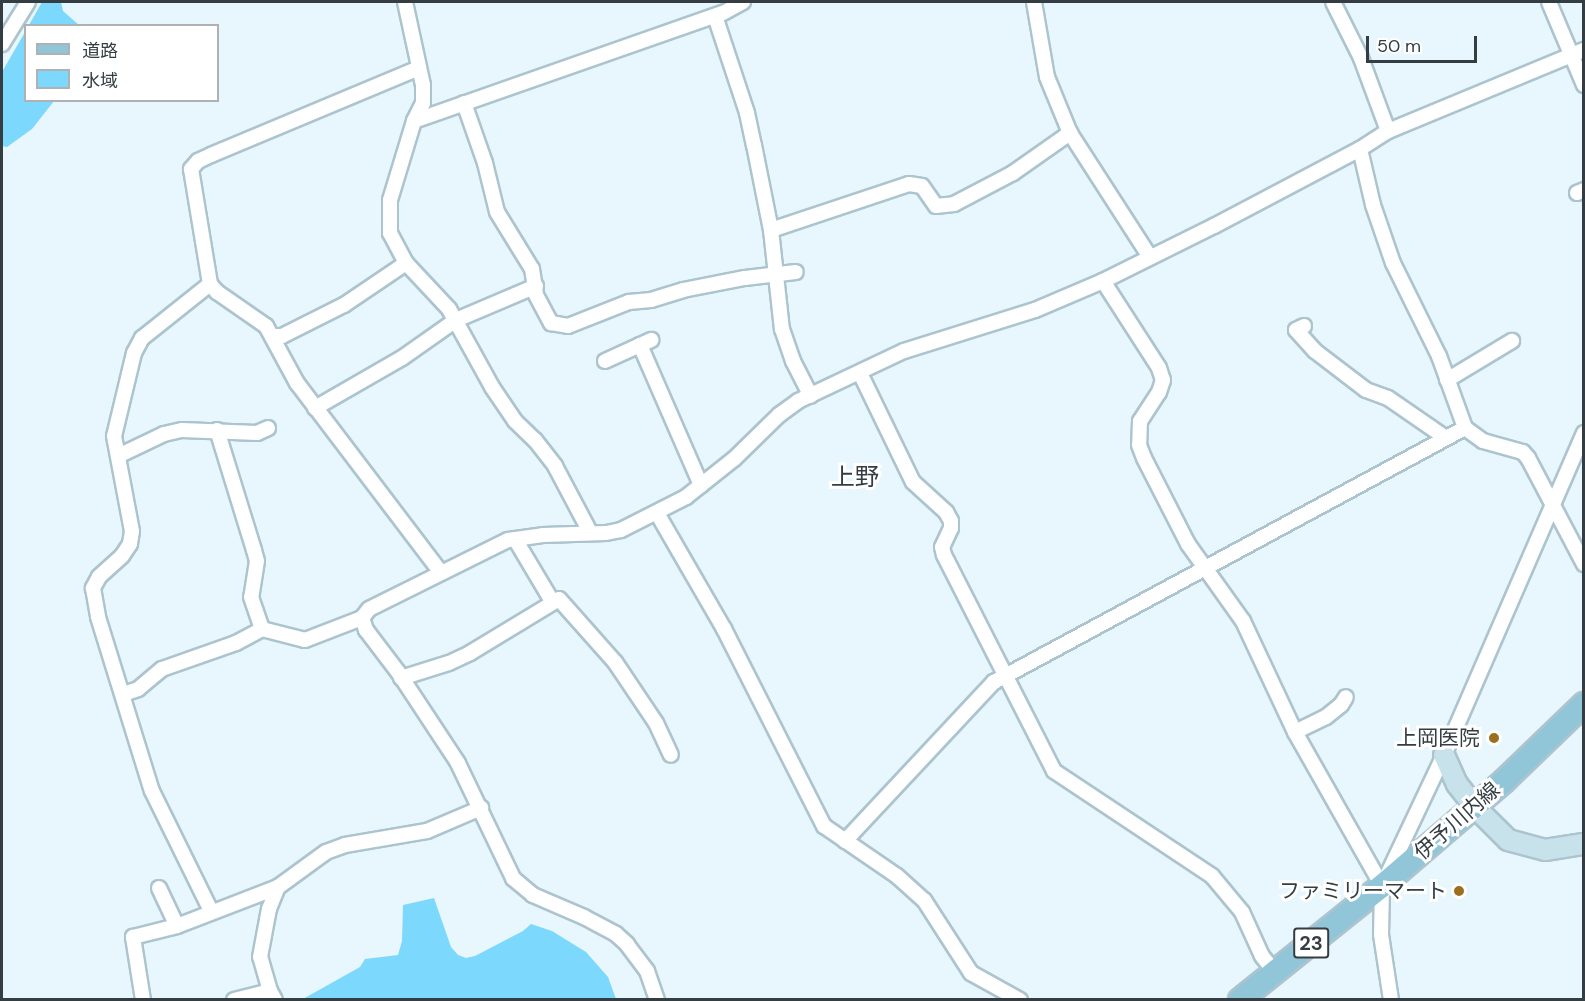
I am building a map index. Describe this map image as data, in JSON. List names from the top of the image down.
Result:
{
  "streets": {
    "main road": ["伊予川内線", "23"]
  },
  "districts": ["上野"],
  "places": ["上岡医院", "ファミリーマート"],
  "legend": ["道路", "水域"],
  "scale_bar": "50 m"
}
